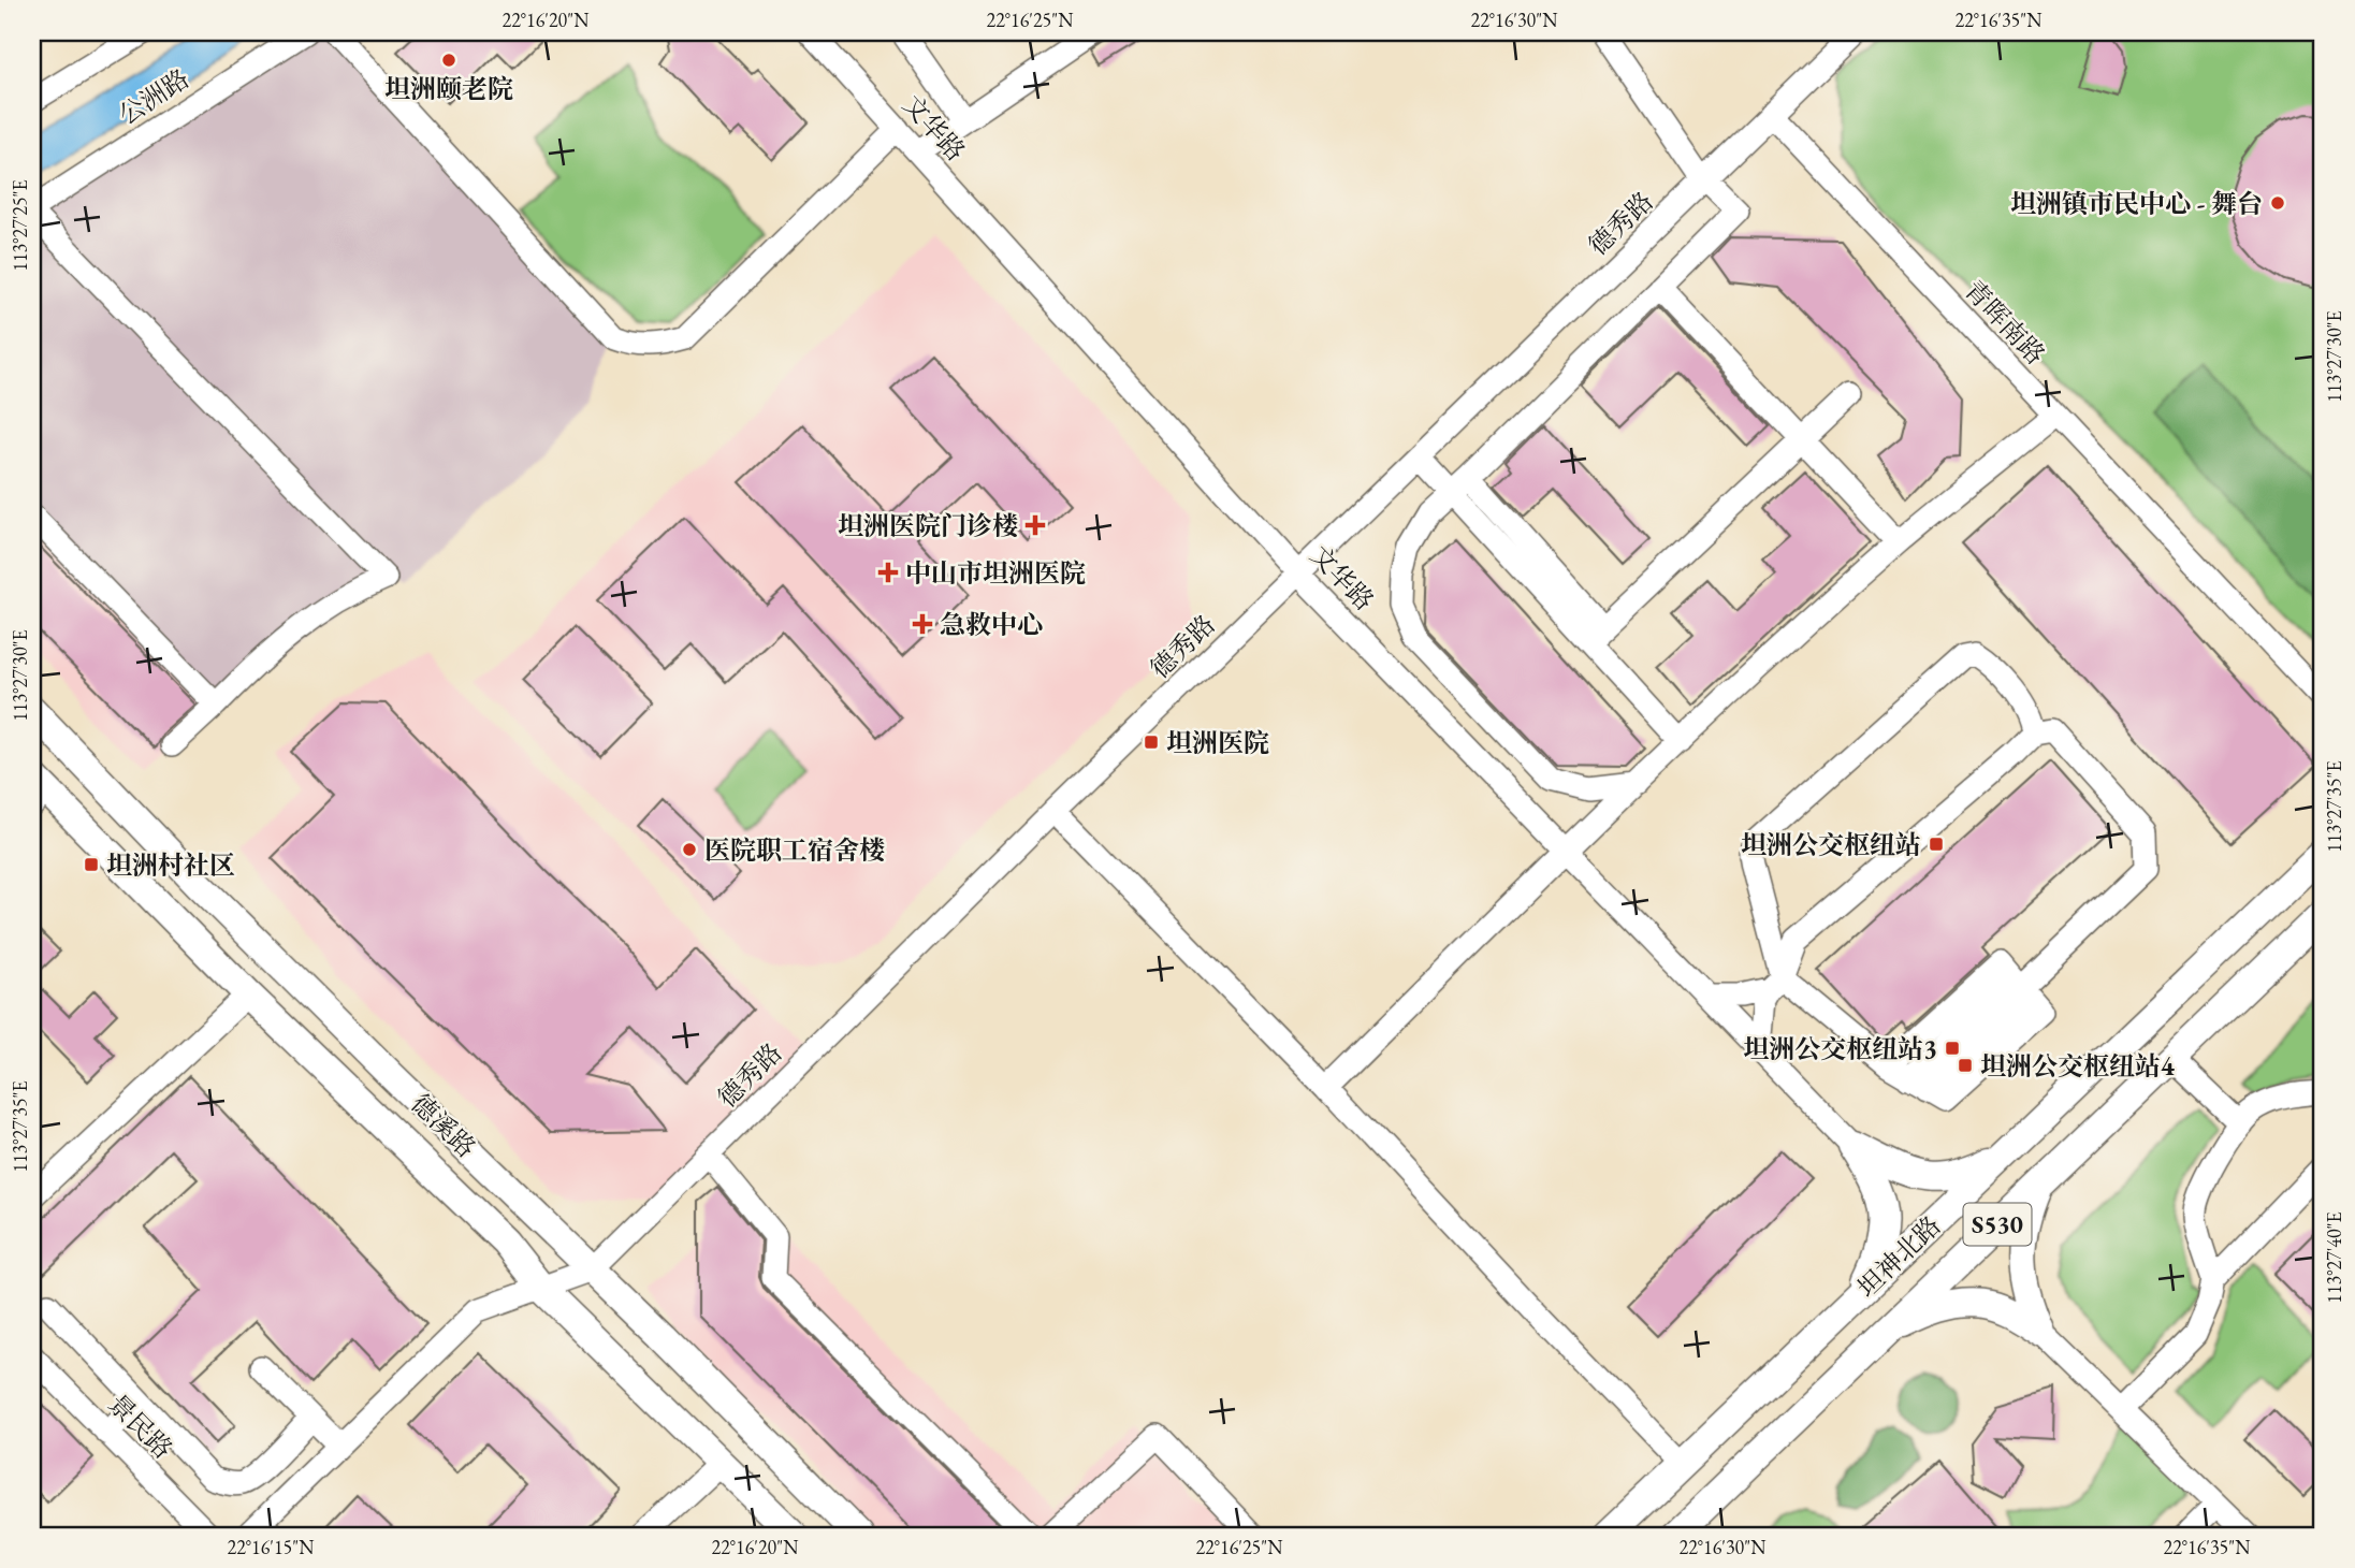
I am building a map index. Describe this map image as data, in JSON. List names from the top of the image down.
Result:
{
  "streets": {
    "main road": ["德溪路", "S530", "坦神北路"],
    "street": [
      "公洲路",
      "文华路",
      "德秀路",
      "青晖南路",
      "景民路"
    ]
  },
  "crossings": [
    ["文华路", "德秀路"],
    ["德秀路", "青晖南路"],
    ["德秀路", "德溪路"]
  ],
  "places": {
    "other": ["坦洲颐老院", "坦洲镇市民中心 - 舞台", "医院职工宿舍楼"],
    "health": ["坦洲医院门诊楼", "中山市坦洲医院", "急救中心"],
    "transit": [
      "坦洲医院",
      "坦洲公交枢纽站",
      "坦洲村社区",
      "坦洲公交枢纽站3",
      "坦洲公交枢纽站4"
    ]
  },
  "coordinates": [
    "22°16'20\"N",
    "22°16'25\"N",
    "22°16'30\"N",
    "22°16'35\"N",
    "113°27'25\"E",
    "113°27'30\"E",
    "113°27'35\"E",
    "113°27'40\"E",
    "22°16'15\"N"
  ]
}
